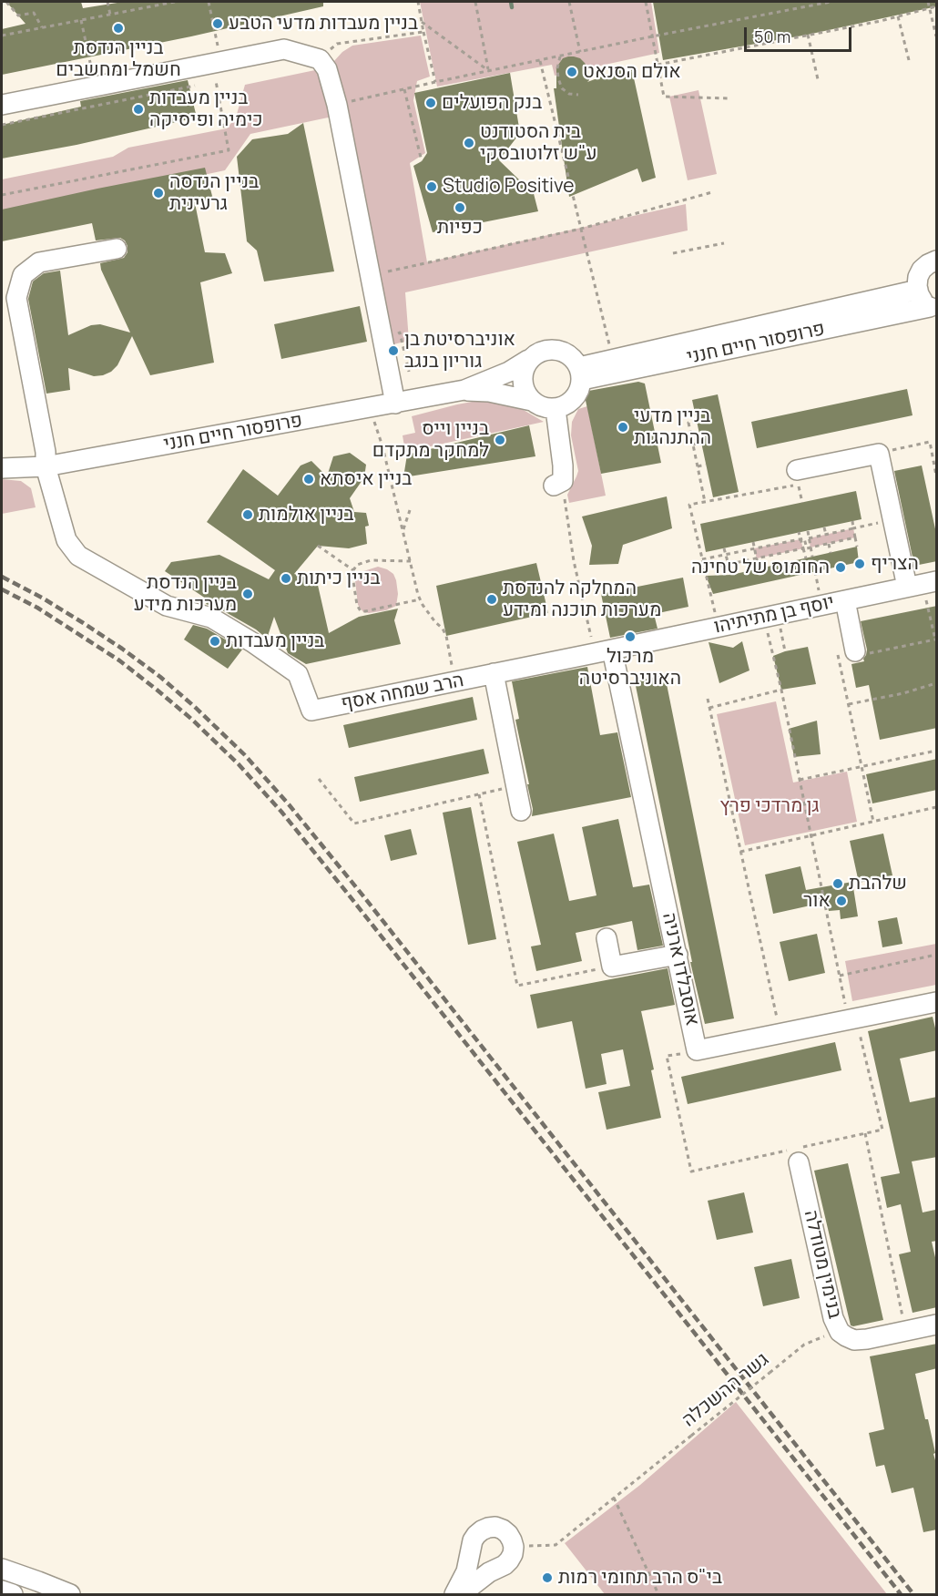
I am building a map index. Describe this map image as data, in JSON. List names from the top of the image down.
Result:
{
  "streets": {
    "street": [
      "פרופסור חיים חנני",
      "יוסף בן מתיתיהו",
      "הרב שמחה אסף",
      "אוסבלדו ארניה",
      "בנימין מטודלה"
    ],
    "path": ["גשר ההשכלה"]
  },
  "crossings": [
    ["פרופסור חיים חנני", "הרב שמחה אסף"],
    ["יוסף בן מתיתיהו", "הרב שמחה אסף"],
    ["יוסף בן מתיתיהו", "אוסבלדו ארניה"],
    ["הרב שמחה אסף", "אוסבלדו ארניה"]
  ],
  "parks": ["גן מרדכי פרץ"],
  "places": [
    "בניין מעבדות מדעי הטבע",
    "בניין הנדסת חשמל ומחשבים",
    "אולם הסנאט",
    "בנק הפועלים",
    "בניין מעבדות כימיה ופיסיקה",
    "בית הסטודנט ע\"ש זלוטובסקי",
    "Studio Positive",
    "בניין הנדסה גרעינית",
    "כפיות",
    "אוניברסיטת בן גוריון בנגב",
    "בניין מדעי ההתנהגות",
    "בניין וייס למחקר מתקדם",
    "בניין איסתא",
    "בניין אולמות",
    "הצריף",
    "החומוס של טחינה",
    "בניין כיתות",
    "בניין הנדסת מערכות מידע",
    "המחלקה להנדסת מערכות תוכנה ומידע",
    "מרכול האוניברסיטה",
    "בניין מעבדות",
    "שלהבת",
    "אור",
    "בי\"ס הרב תחומי רמות"
  ],
  "scale_bar": "50 m"
}
